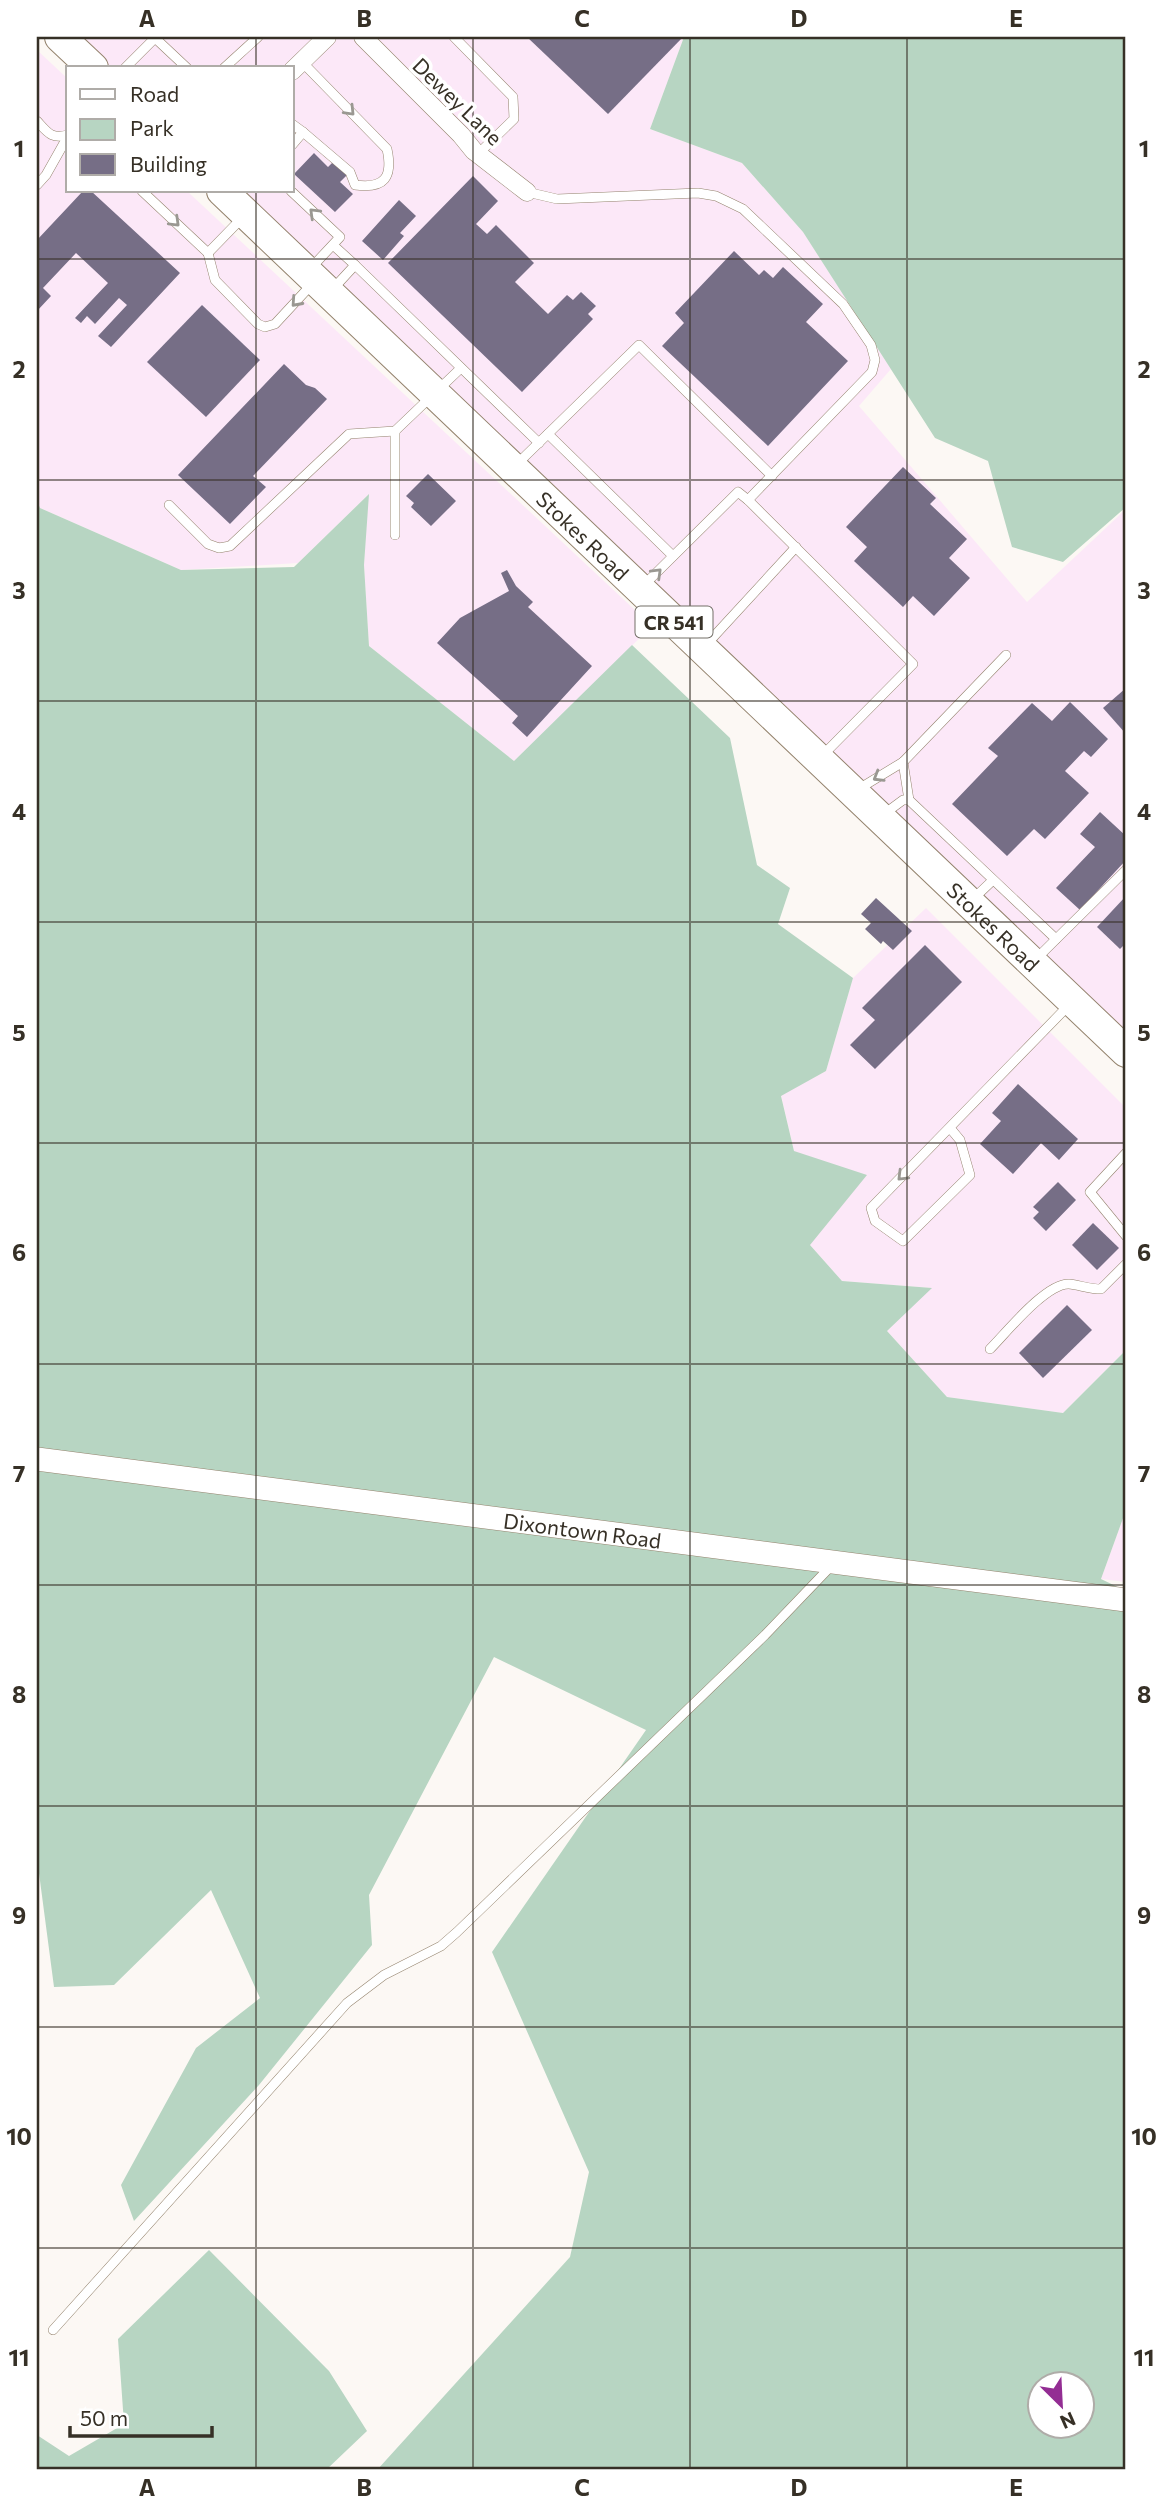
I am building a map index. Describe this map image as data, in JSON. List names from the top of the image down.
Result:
{
  "streets": {
    "main road": ["Stokes Road", "CR 541"],
    "street": ["Dewey Lane", "Dixontown Road"]
  },
  "legend": ["Road", "Park", "Building"],
  "scale_bar": "50 m",
  "north": "bottom right",
  "grid": {
    "columns": [
      "A",
      "B",
      "C",
      "D",
      "E"
    ],
    "rows": [
      "1",
      "2",
      "3",
      "4",
      "5",
      "6",
      "7",
      "8",
      "9",
      "10",
      "11"
    ]
  }
}
